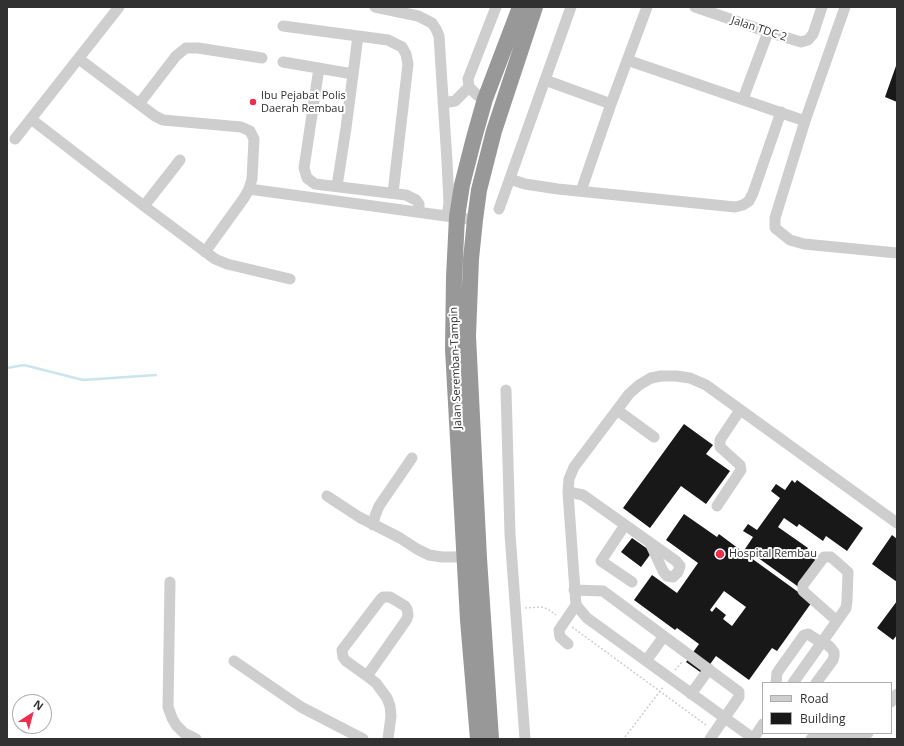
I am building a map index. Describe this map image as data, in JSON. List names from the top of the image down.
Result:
{
  "streets": {
    "highway": ["Jalan Seremban-Tampin"],
    "street": ["Jalan TDC 2"]
  },
  "places": ["Ibu Pejabat Polis Daerah Rembau", "Hospital Rembau"],
  "legend": ["Road", "Building"],
  "north": "top right"
}
